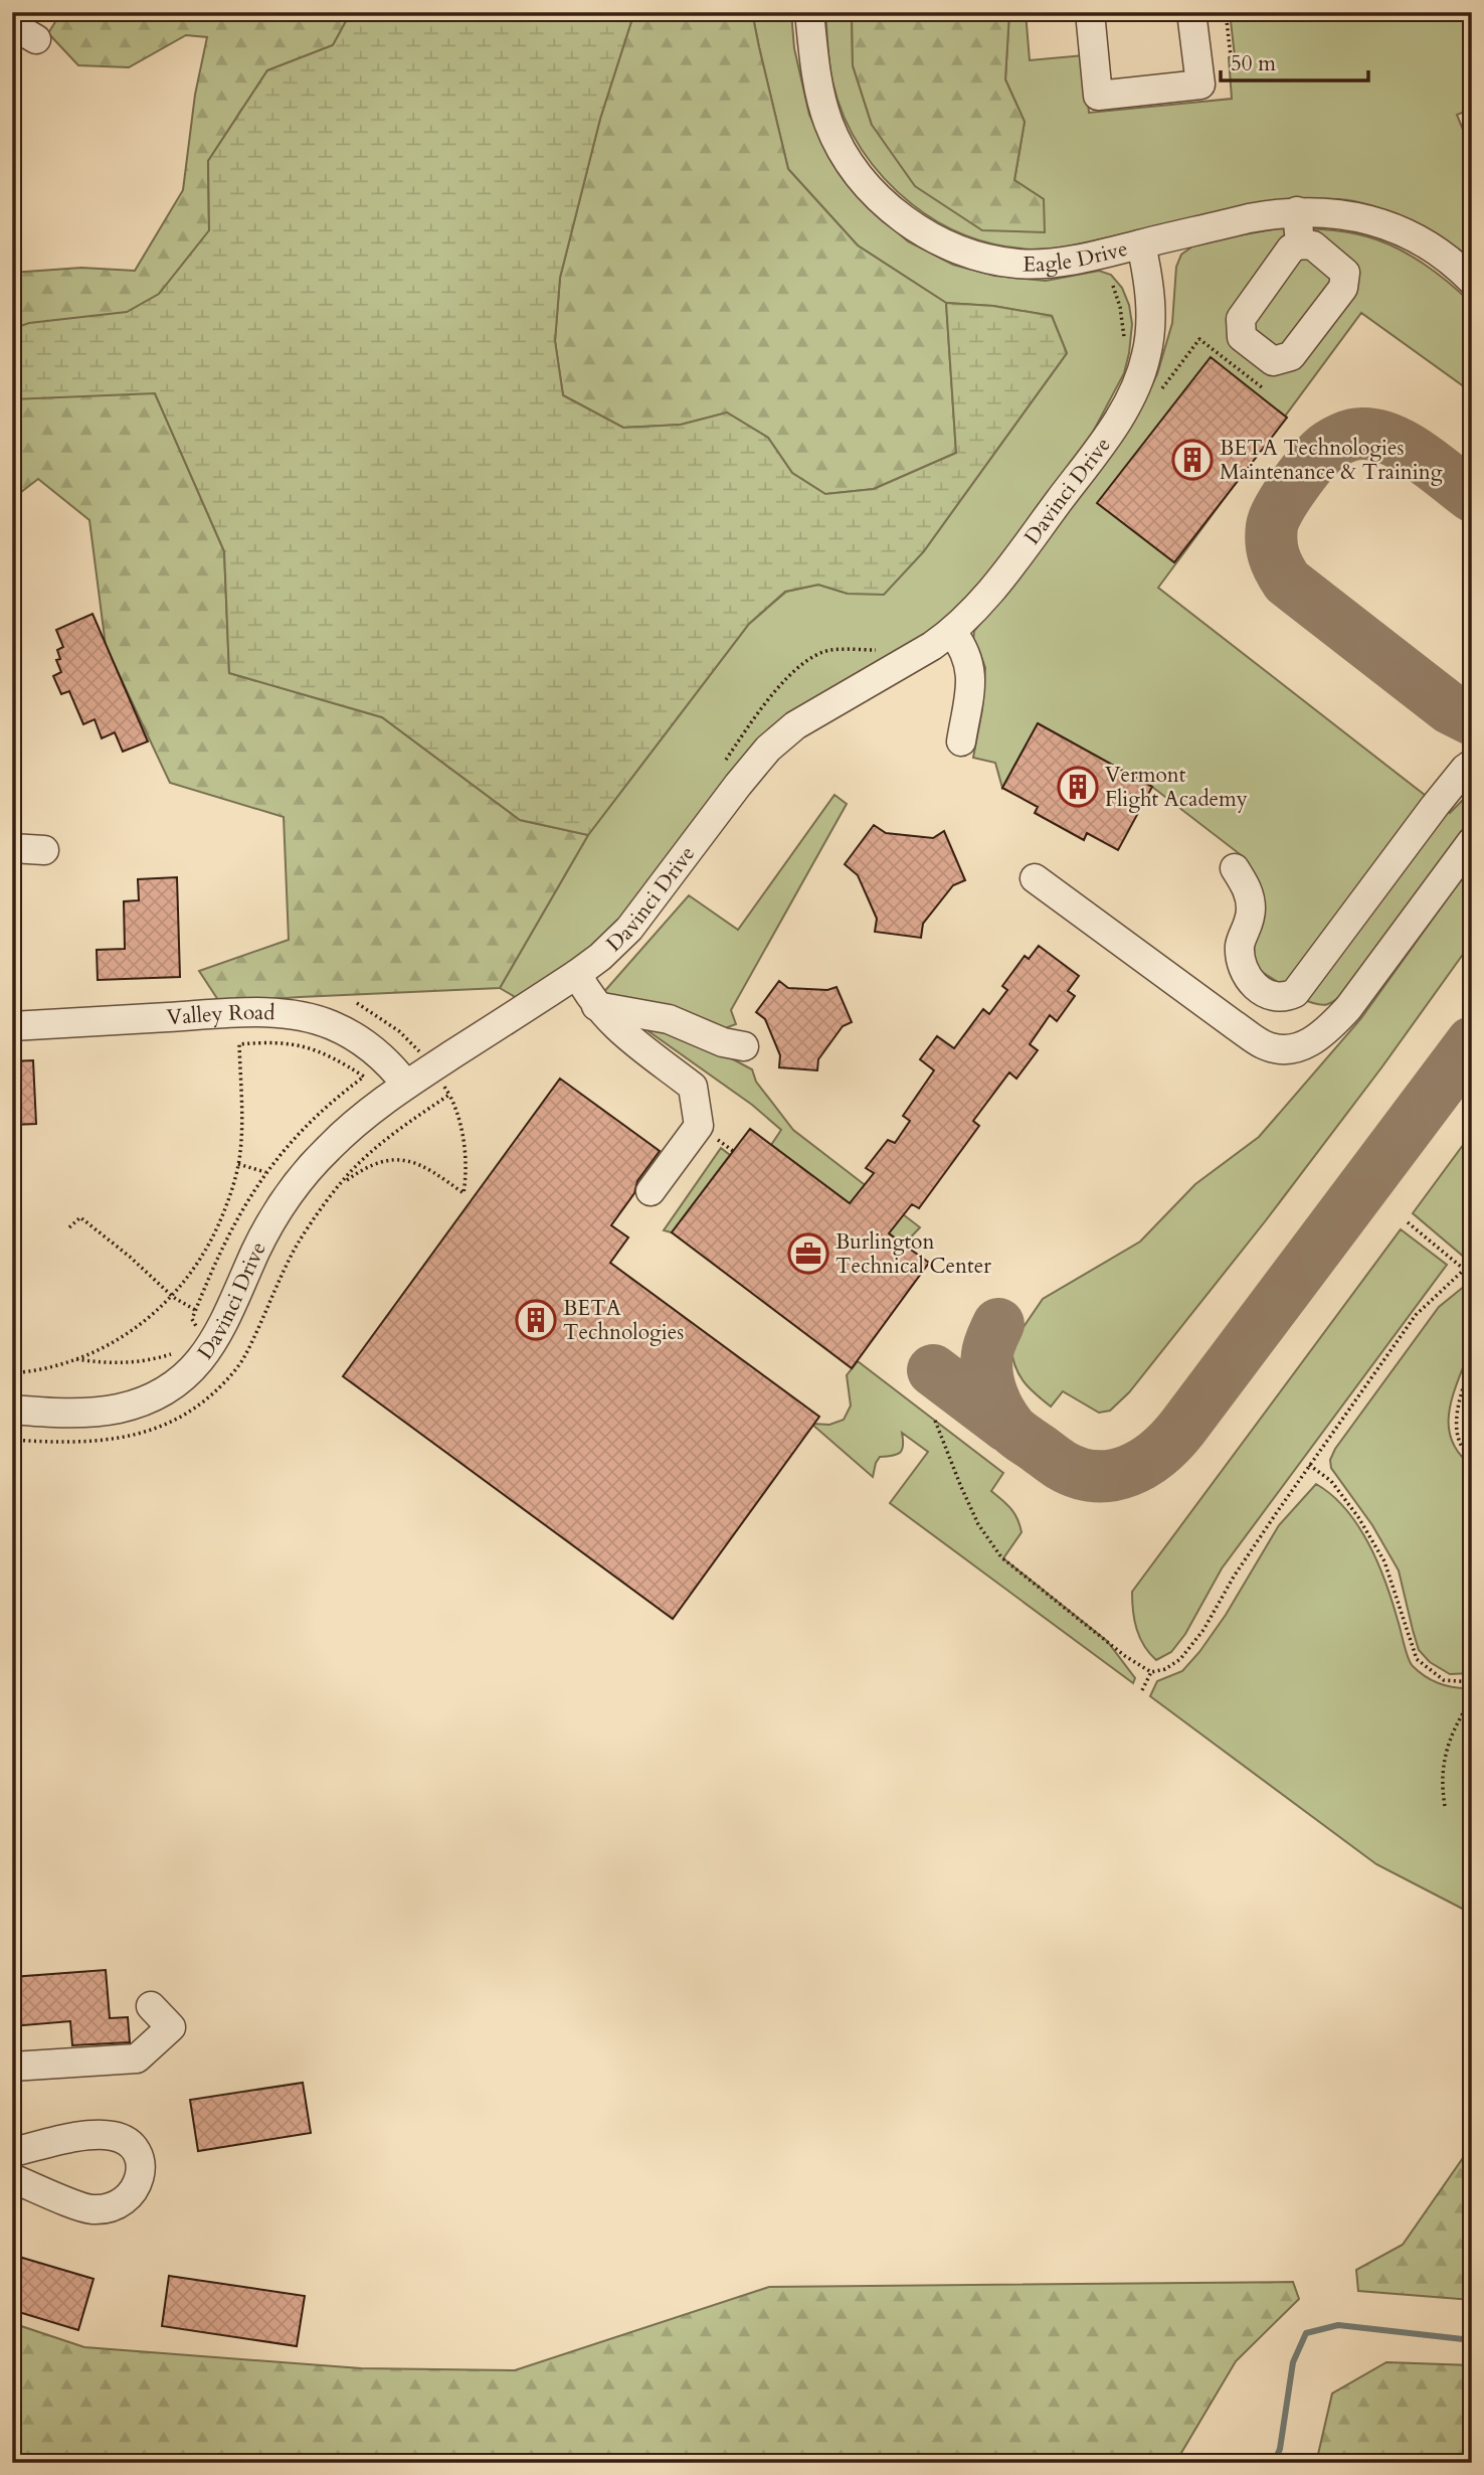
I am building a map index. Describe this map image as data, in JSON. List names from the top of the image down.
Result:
{
  "streets": {
    "street": ["Eagle Drive", "Davinci Drive", "Valley Road"]
  },
  "crossings": [
    ["Eagle Drive", "Davinci Drive"],
    ["Davinci Drive", "Valley Road"]
  ],
  "places": {
    "building": ["BETA Technologies Maintenance & Training", "Vermont Flight Academy", "BETA Technologies"],
    "office": ["Burlington Technical Center"]
  },
  "scale_bar": "50 m"
}
